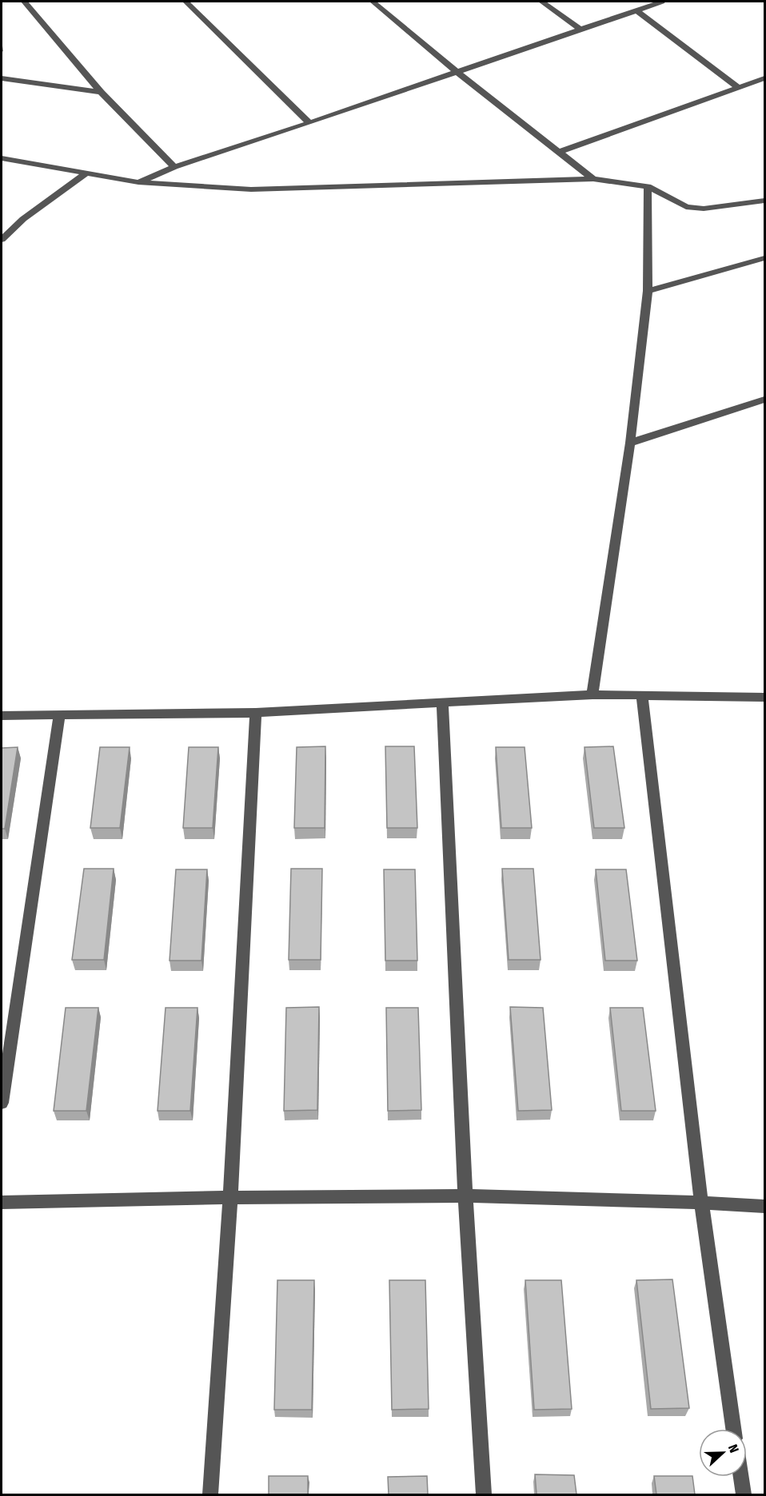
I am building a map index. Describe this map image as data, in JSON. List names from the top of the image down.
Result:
{
  "north": "right"
}
